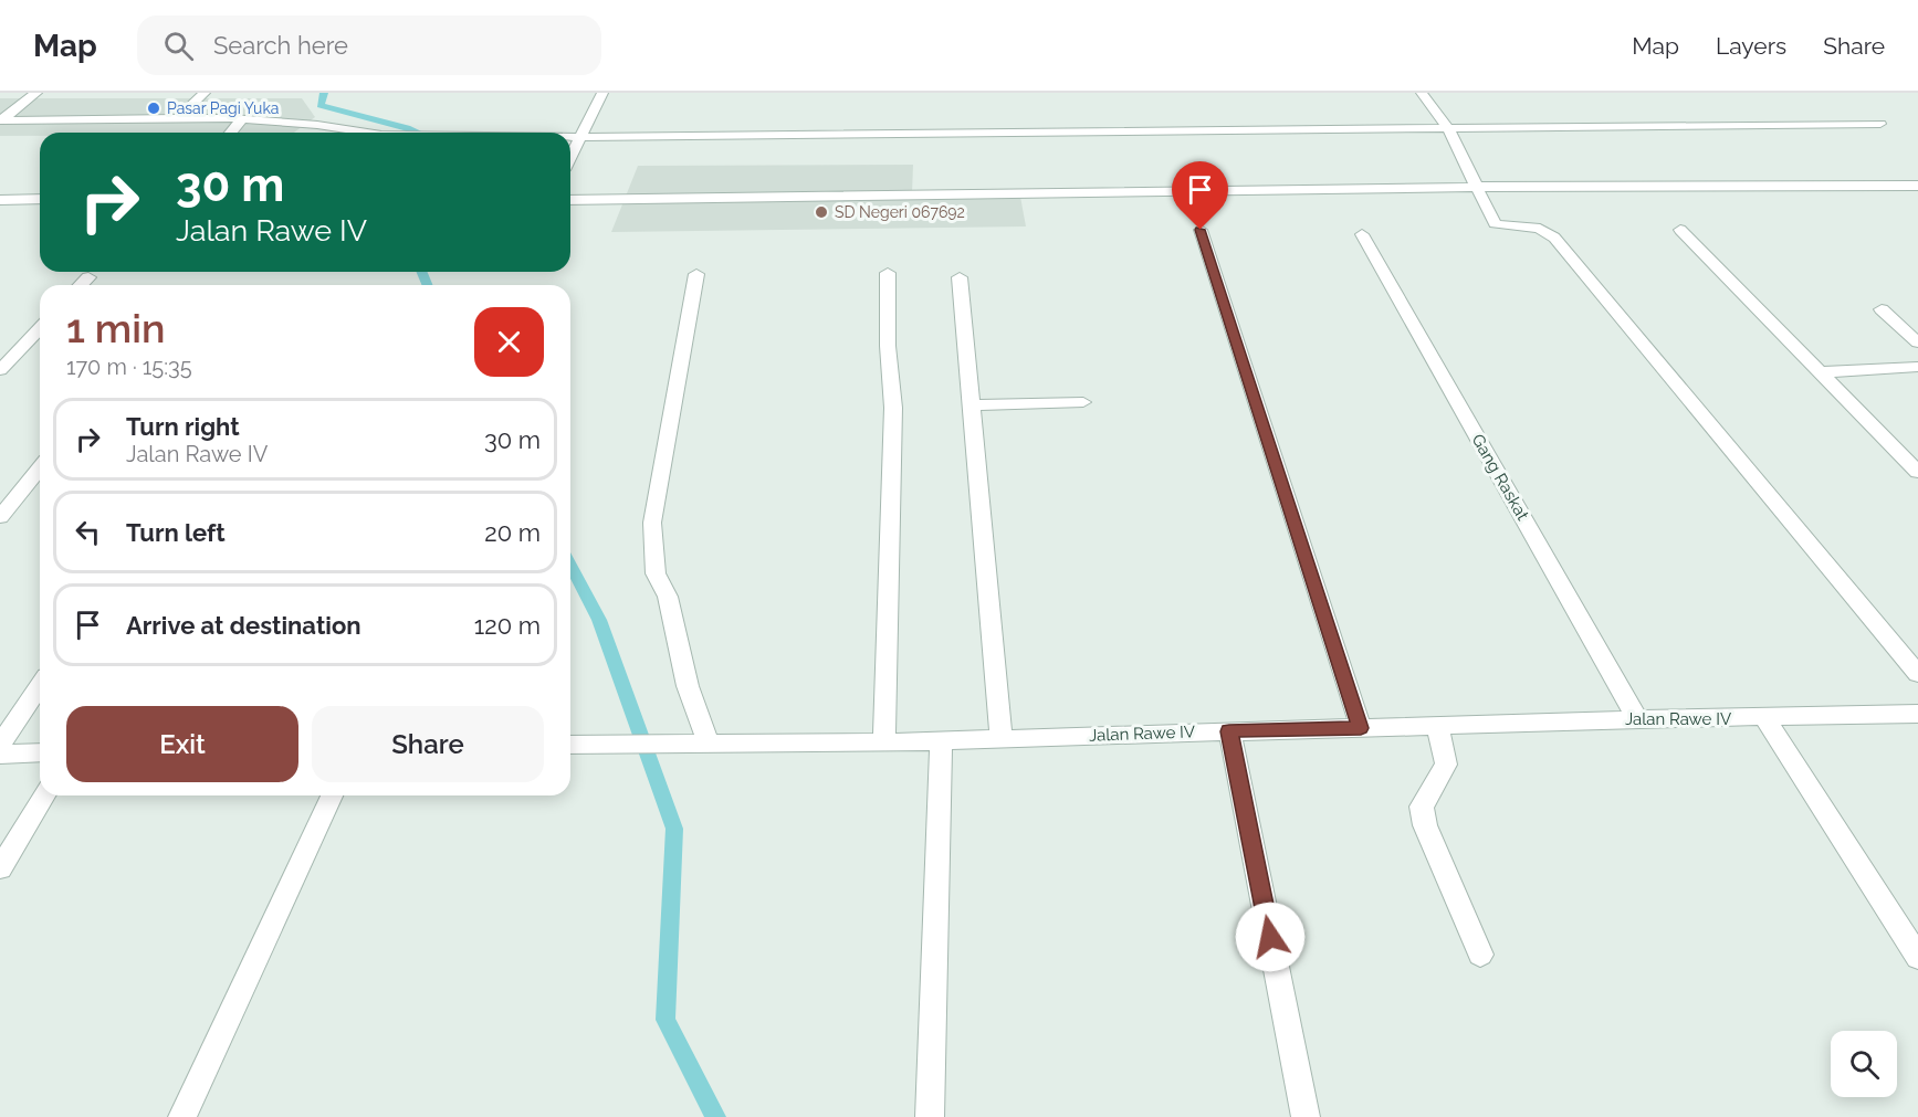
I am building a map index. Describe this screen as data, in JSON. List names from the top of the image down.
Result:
{
  "streets": {
    "street": ["Gang Raskat", "Jalan Rawe IV"]
  },
  "crossings": [
    ["Gang Raskat", "Jalan Rawe IV"]
  ],
  "places": ["Pasar Pagi Yuka", "SD Negeri 067692"],
  "page": {
    "header": "Map",
    "search": "Search here",
    "nav": ["Map", "Layers", "Share"],
    "turn": ["30 m", "Jalan Rawe IV"],
    "heading": ["1 min", "170 m · 15:35"],
    "list": [
      {
        "name": "Turn right",
        "note": "Jalan Rawe IV",
        "value": "30 m"
      },
      {
        "name": "Turn left",
        "value": "20 m"
      },
      {
        "name": "Arrive at destination",
        "value": "120 m"
      }
    ],
    "buttons": ["Exit", "Share"]
  }
}
